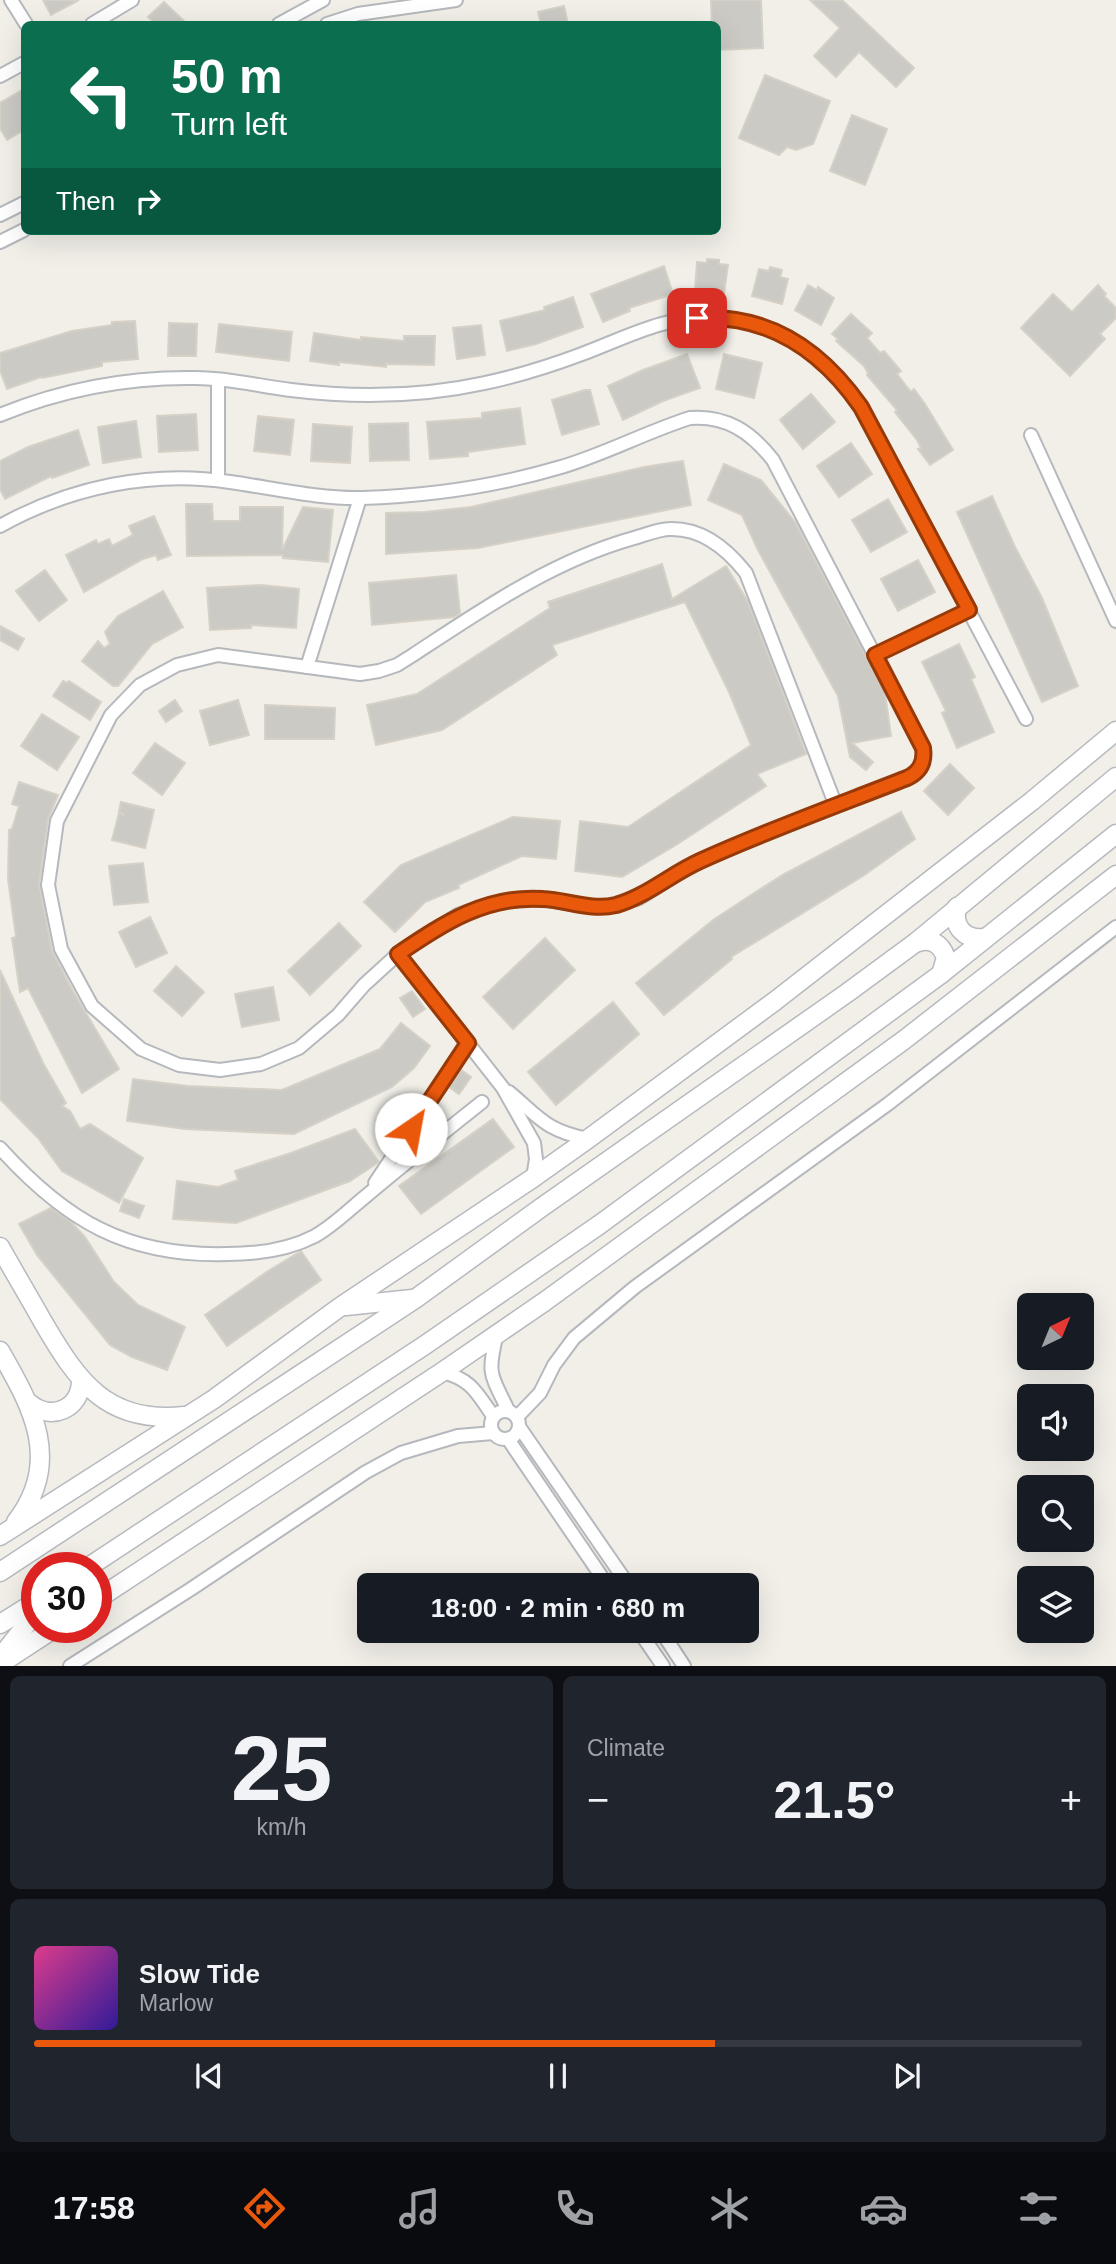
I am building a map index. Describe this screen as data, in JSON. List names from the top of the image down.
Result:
{
  "north": "top right",
  "page": {
    "turn": ["50 m", "Turn left"],
    "then": "Then",
    "limit": "30",
    "trip": "18:00 · 2 min · 680 m",
    "tile": [
      ["25", "km/h"],
      "Climate"
    ],
    "heat": ["−", "21.5°", "+"],
    "song": ["Slow Tide", "Marlow"],
    "tabs": "17:58"
  }
}
